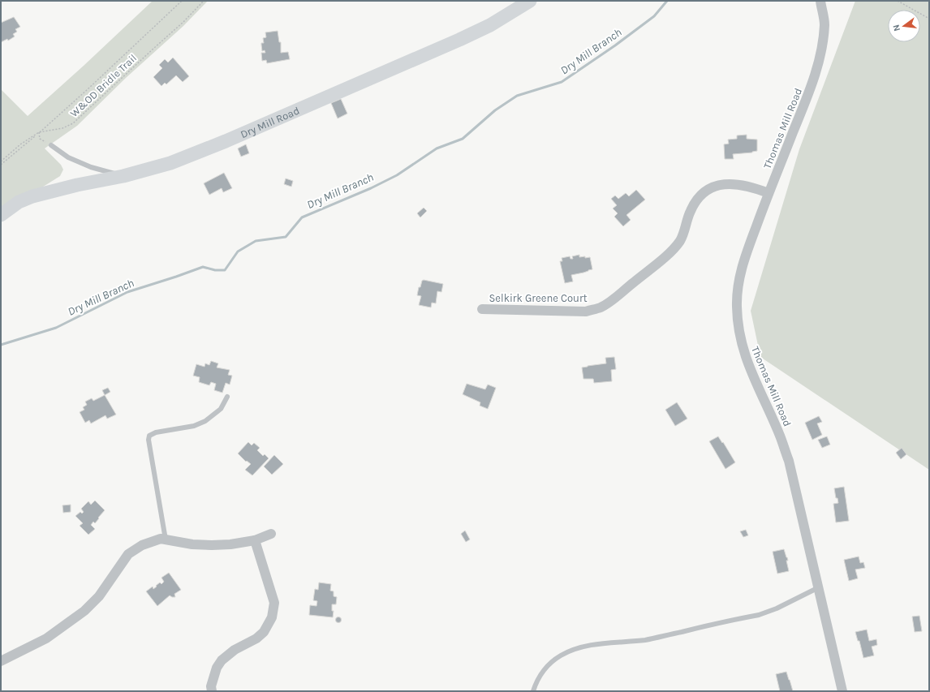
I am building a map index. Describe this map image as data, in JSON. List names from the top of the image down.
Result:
{
  "streets": {
    "street": ["Dry Mill Road", "Thomas Mill Road", "Selkirk Greene Court"],
    "path": ["W&OD Bridle Trail"]
  },
  "crossings": [
    ["Thomas Mill Road", "Selkirk Greene Court"]
  ],
  "water": ["Dry Mill Branch"],
  "north": "left"
}
